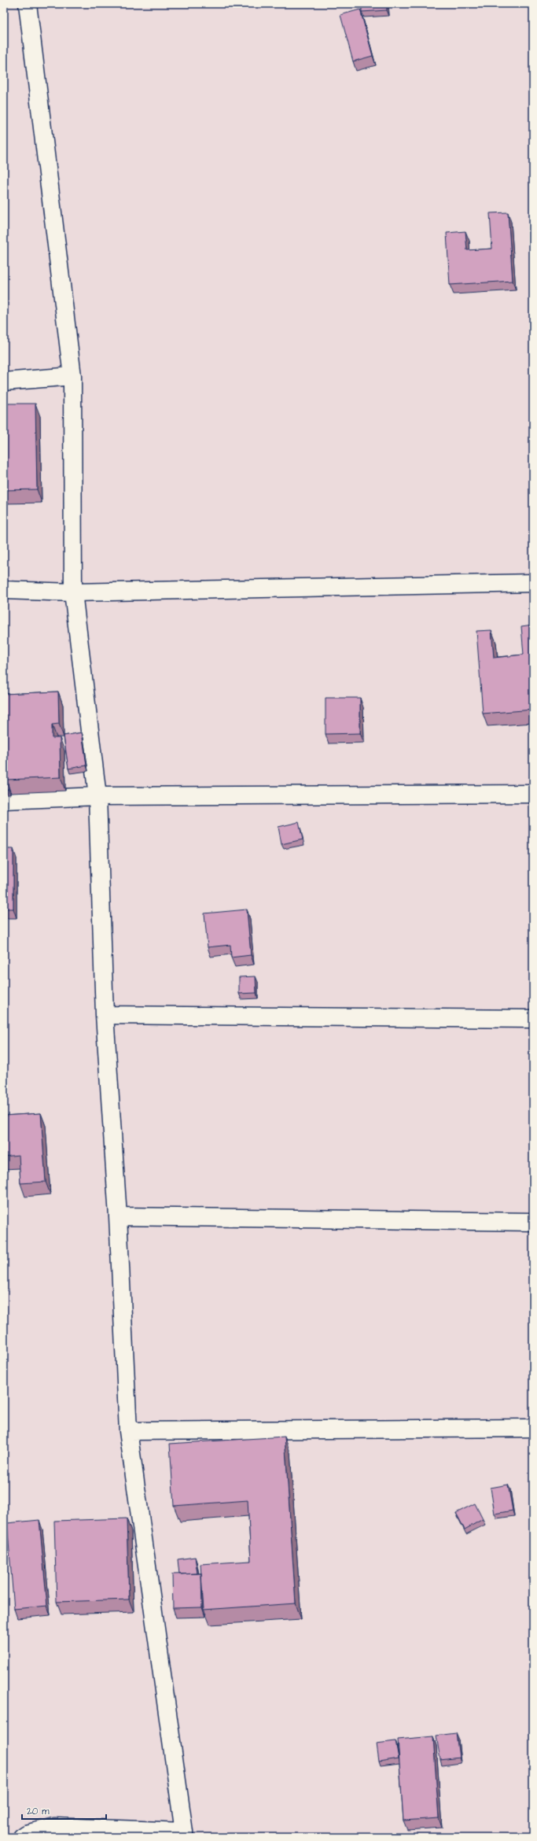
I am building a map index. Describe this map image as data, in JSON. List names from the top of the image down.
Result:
{
  "scale_bar": "20 m"
}
